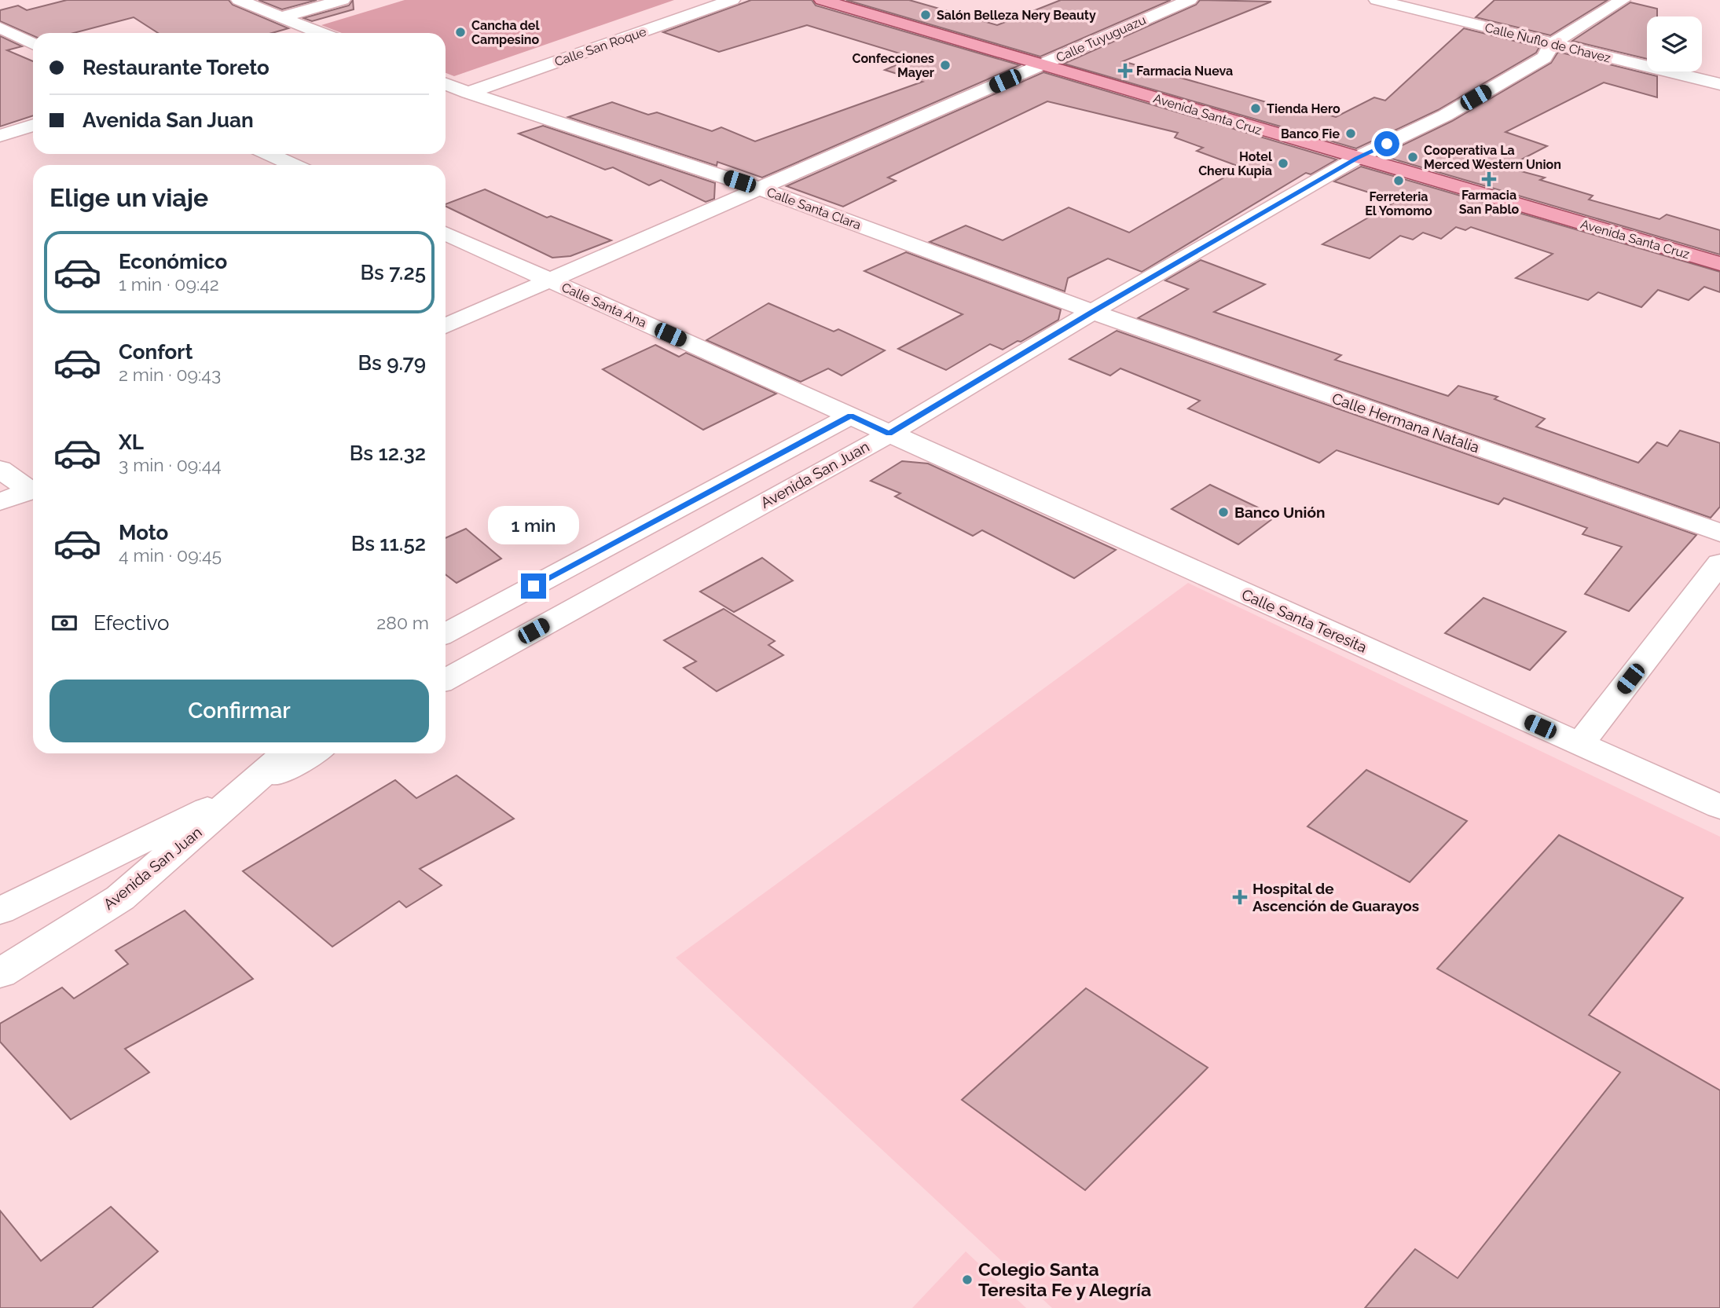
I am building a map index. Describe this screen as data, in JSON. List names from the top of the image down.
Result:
{
  "streets": {
    "main road": ["Avenida Santa Cruz"],
    "street": [
      "Calle Tuyuguazu",
      "Calle Ñuflo de Chavez",
      "Calle San Roque",
      "Calle Santa Clara",
      "Calle Santa Ana",
      "Calle Hermana Natalia",
      "Avenida San Juan",
      "Calle Santa Teresita"
    ]
  },
  "crossings": [
    ["Calle Tuyuguazu", "Avenida Santa Cruz"],
    ["Calle Tuyuguazu", "Calle Santa Clara"],
    ["Calle Tuyuguazu", "Calle Santa Ana"],
    ["Calle Ñuflo de Chavez", "Avenida San Juan"],
    ["Calle San Roque", "Calle Santa Clara"],
    ["Avenida Santa Cruz", "Avenida San Juan"],
    ["Calle Santa Clara", "Calle Hermana Natalia"],
    ["Calle Santa Clara", "Avenida San Juan"],
    ["Calle Santa Ana", "Avenida San Juan"],
    ["Calle Santa Ana", "Calle Santa Teresita"],
    ["Calle Hermana Natalia", "Avenida San Juan"],
    ["Avenida San Juan", "Calle Santa Teresita"]
  ],
  "places": {
    "other": [
      "Salón Belleza Nery Beauty",
      "Cancha del Campesino",
      "Confecciones Mayer",
      "Tienda Hero",
      "Banco Fie",
      "Cooperativa La Merced Western Union",
      "Hotel Cheru Kupia",
      "Ferreteria El Yomomo",
      "Banco Unión",
      "Colegio Santa Teresita Fe y Alegría"
    ],
    "health": ["Farmacia Nueva", "Farmacia San Pablo", "Hospital de Ascención de Guarayos"]
  },
  "page": {
    "banner": ["Restaurante Toreto", "Avenida San Juan"],
    "heading": "Elige un viaje",
    "list": [
      {
        "name": "Económico",
        "note": "1 min · 09:42",
        "value": "Bs 7.25"
      },
      {
        "name": "Confort",
        "note": "2 min · 09:43",
        "value": "Bs 9.79"
      },
      {
        "name": "XL",
        "note": "3 min · 09:44",
        "value": "Bs 12.32"
      },
      {
        "name": "Moto",
        "note": "4 min · 09:45",
        "value": "Bs 11.52"
      }
    ],
    "bubble": "1 min",
    "pay": ["Efectivo", "280 m"],
    "buttons": "Confirmar"
  }
}
